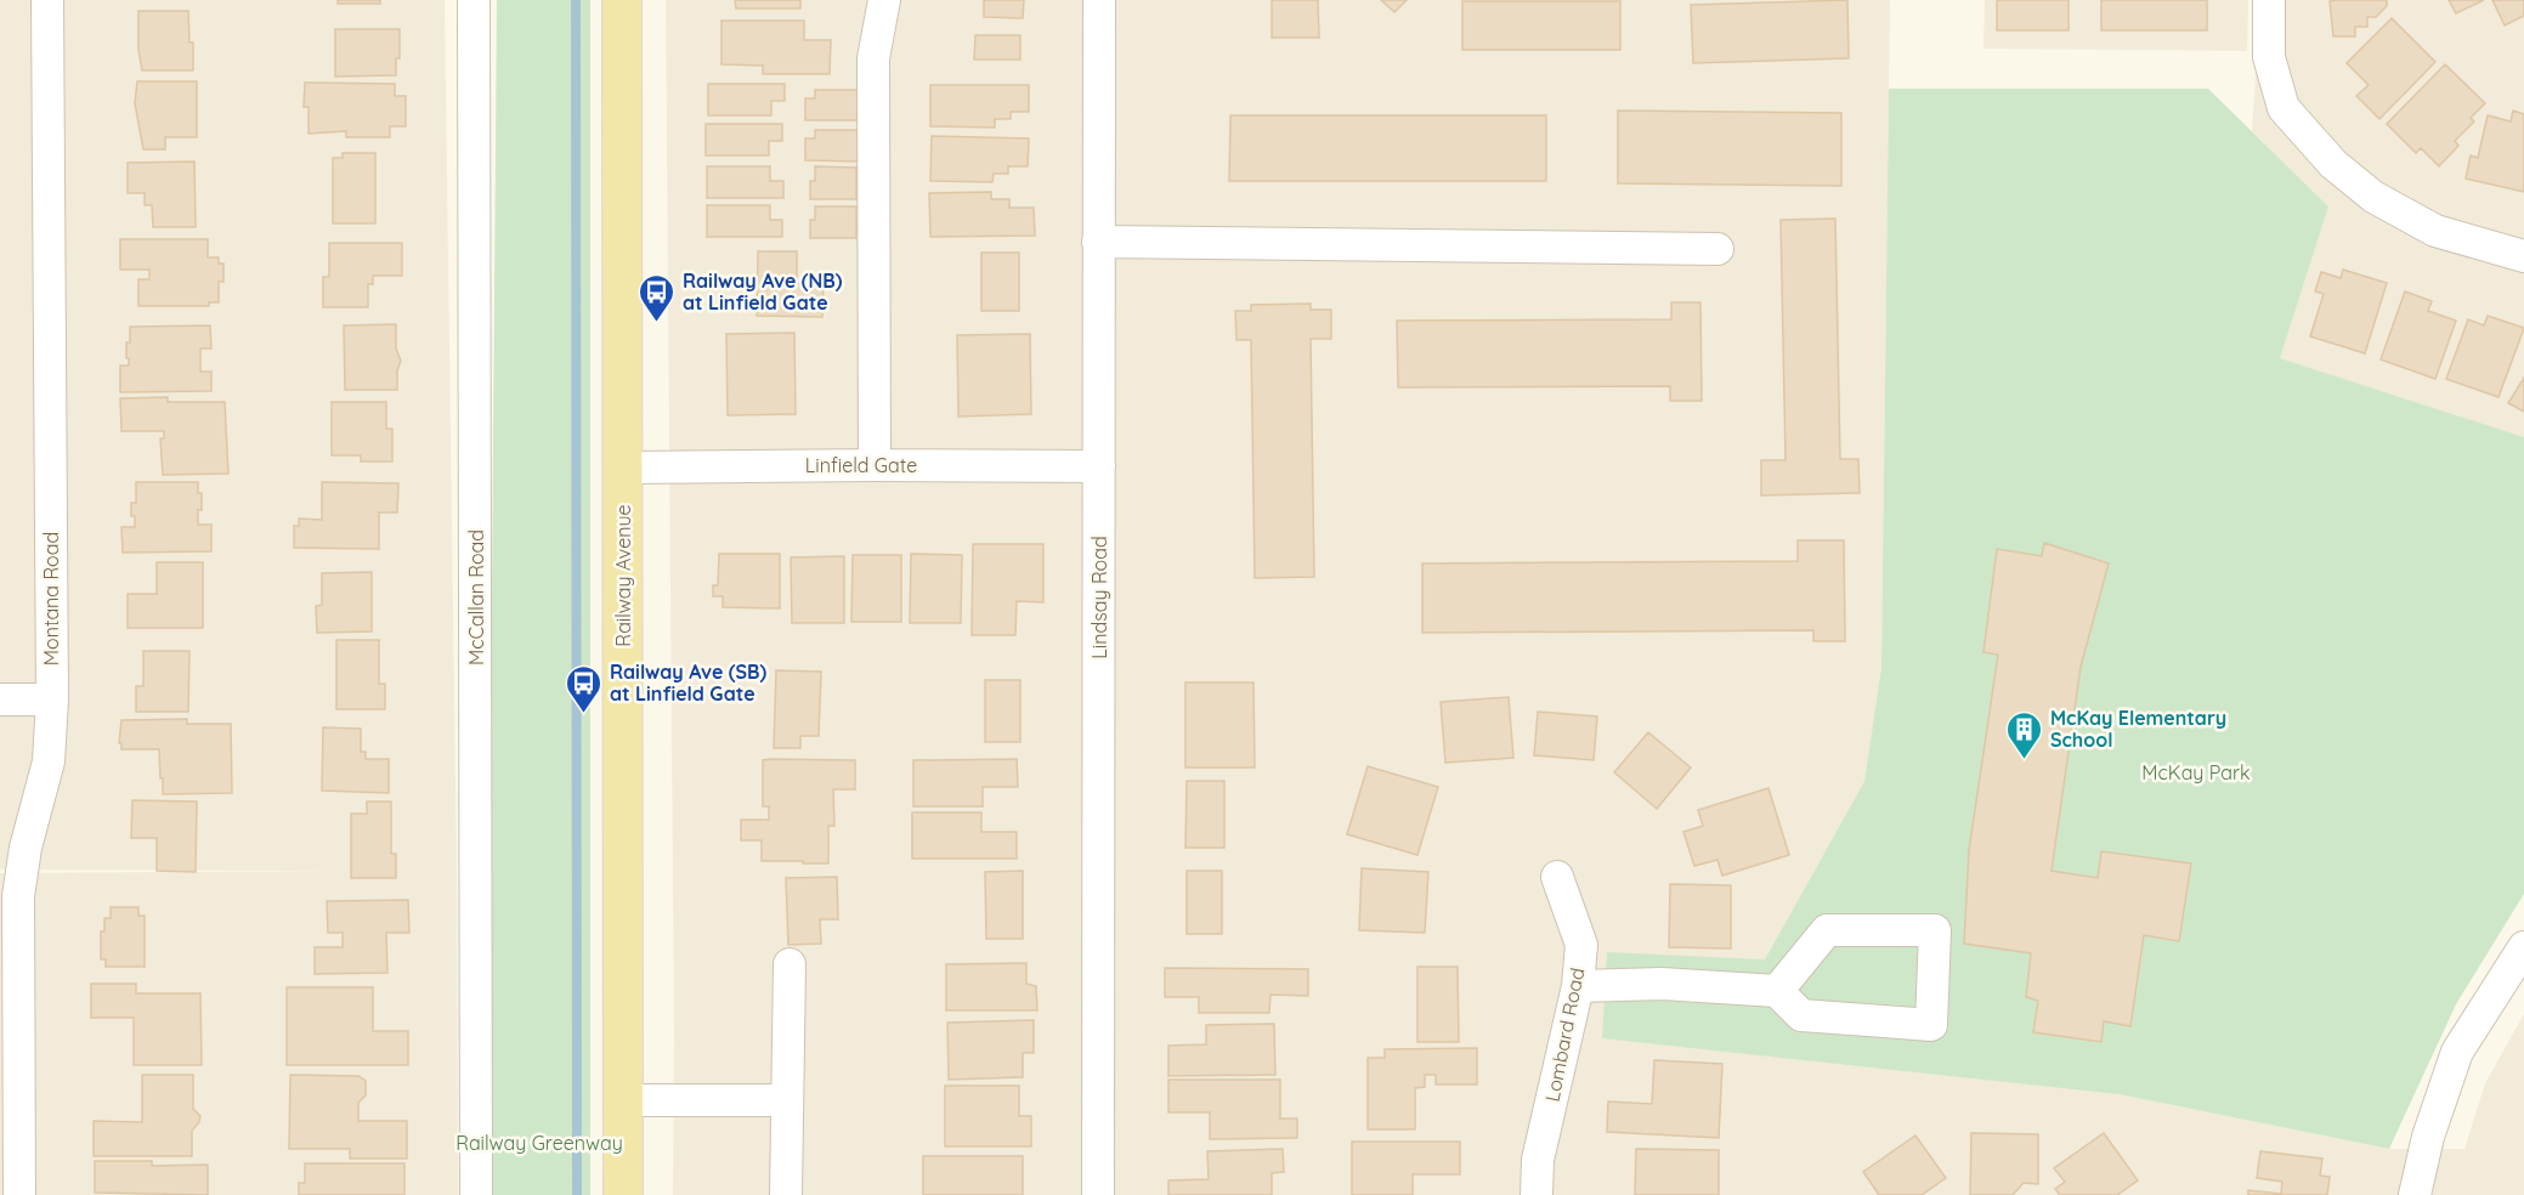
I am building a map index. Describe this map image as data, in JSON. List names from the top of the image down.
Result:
{
  "streets": {
    "main road": ["Railway Avenue"],
    "street": [
      "Linfield Gate",
      "McCallan Road",
      "Lindsay Road",
      "Montana Road",
      "Lombard Road"
    ]
  },
  "crossings": [
    ["Linfield Gate", "Railway Avenue"],
    ["Linfield Gate", "Lindsay Road"]
  ],
  "parks": ["McKay Park", "Railway Greenway"],
  "places": {
    "bus stop": ["Railway Ave (NB) at Linfield Gate", "Railway Ave (SB) at Linfield Gate"],
    "building": ["McKay Elementary School"]
  }
}
